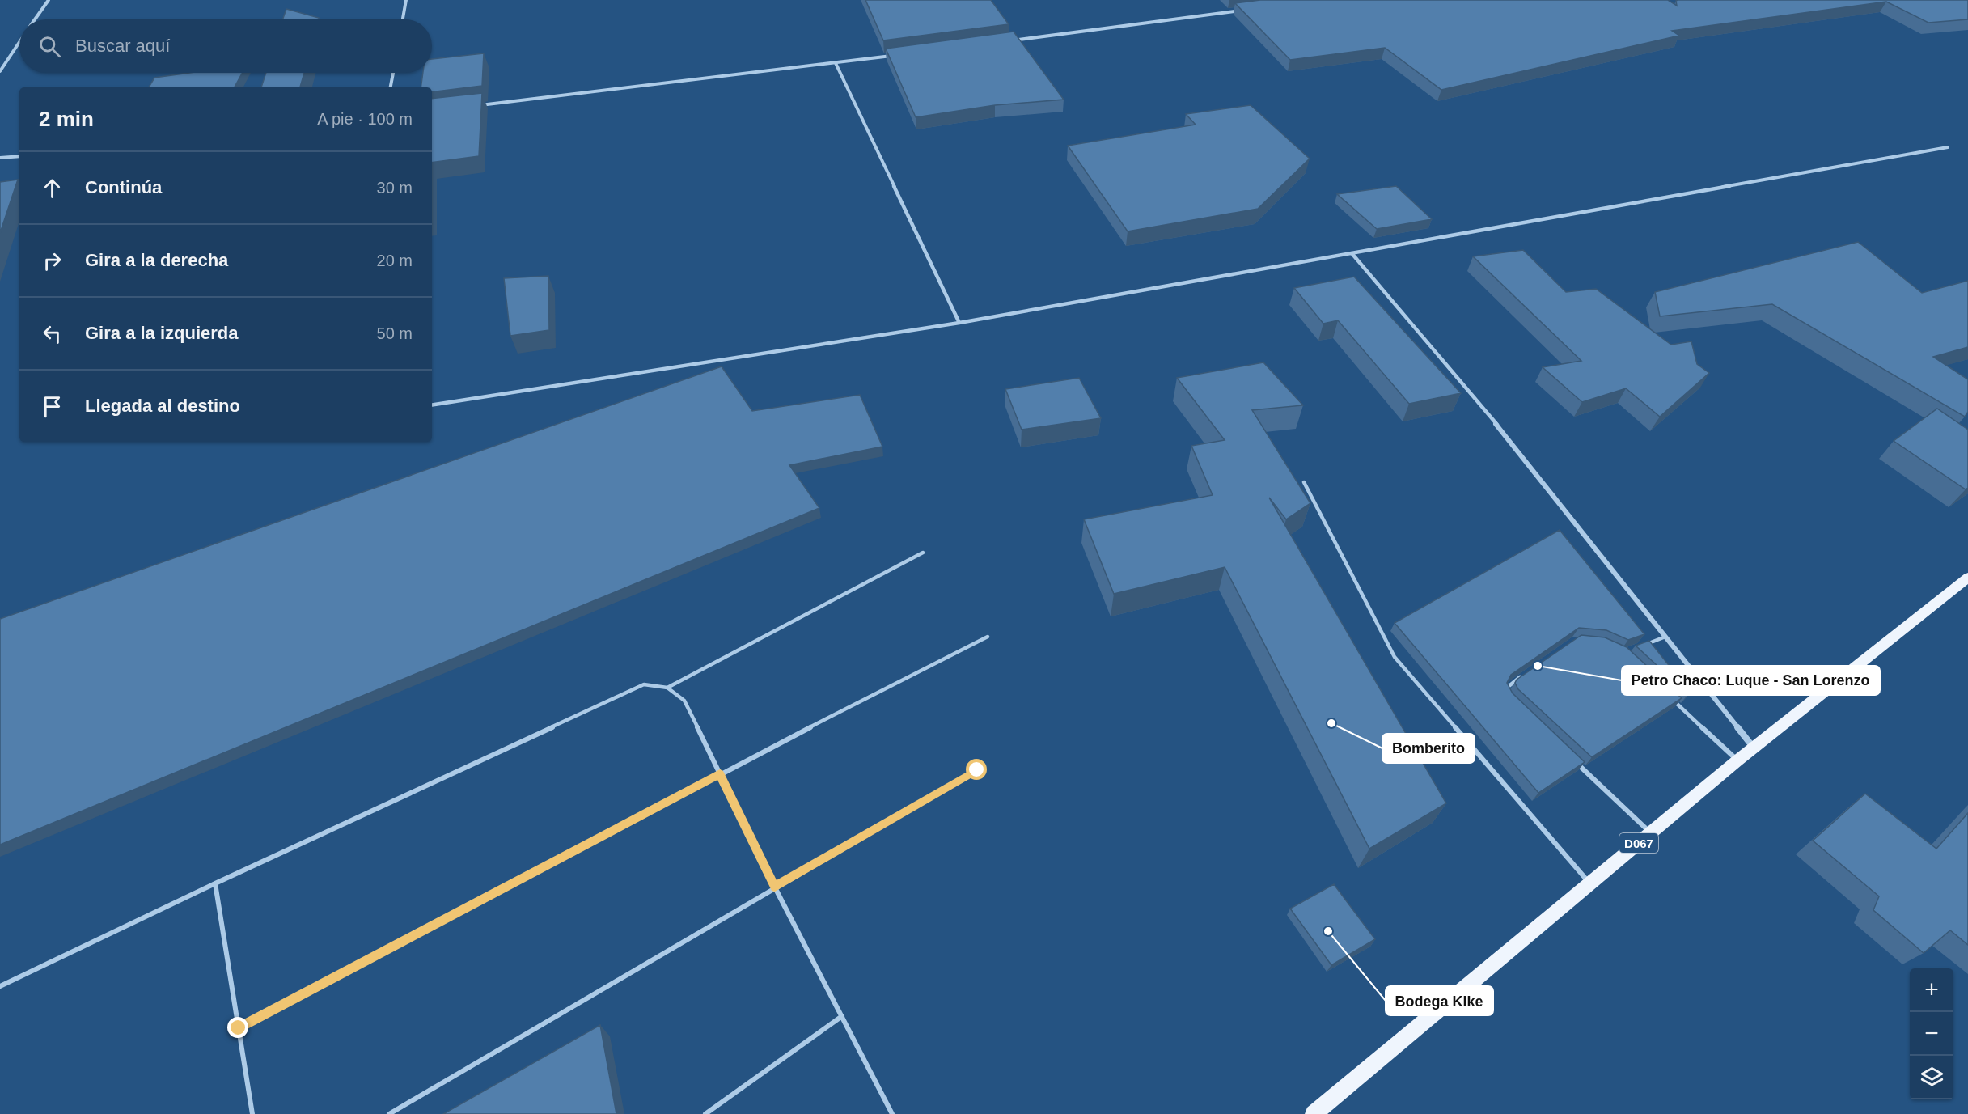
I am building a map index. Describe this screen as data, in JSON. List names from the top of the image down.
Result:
{
  "streets": {
    "main road": ["D067"]
  },
  "places": ["Petro Chaco: Luque - San Lorenzo", "Bomberito", "Bodega Kike"],
  "page": {
    "search": "Buscar aquí",
    "heading": ["2 min", "A pie · 100 m"],
    "list": [
      ["Continúa", "30 m"],
      ["Gira a la derecha", "20 m"],
      ["Gira a la izquierda", "50 m"],
      "Llegada al destino"
    ],
    "map_buttons": ["+", "−"]
  }
}
